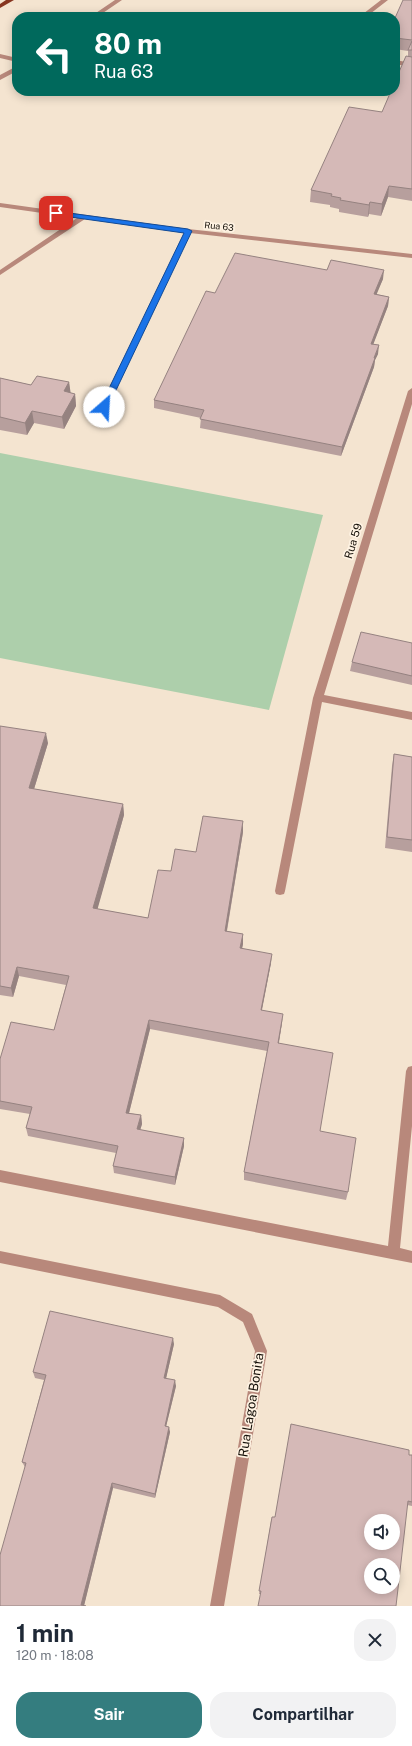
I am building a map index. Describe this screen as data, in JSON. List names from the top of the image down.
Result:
{
  "streets": {
    "street": ["Rua 63", "Rua 59", "Rua Lagoa Bonita"]
  },
  "page": {
    "turn": ["80 m", "Rua 63"],
    "heading": ["1 min", "120 m · 18:08"],
    "buttons": ["Sair", "Compartilhar"]
  }
}
